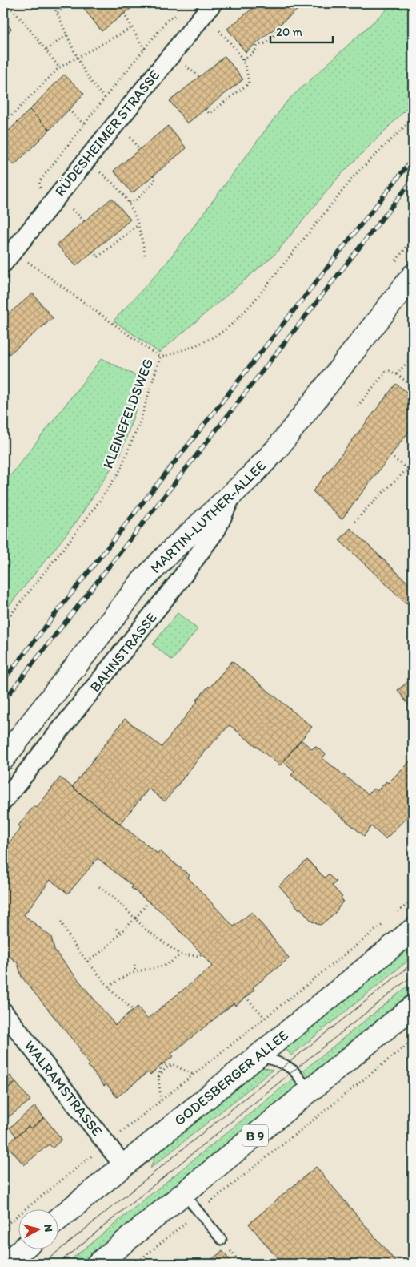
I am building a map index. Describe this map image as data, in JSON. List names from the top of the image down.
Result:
{
  "streets": {
    "main road": ["MARTIN-LUTHER-ALLEE", "GODESBERGER ALLEE", "B 9"],
    "street": ["RÜDESHEIMER STRASSE", "BAHNSTRASSE", "WALRAMSTRASSE"],
    "path": ["KLEINEFELDSWEG"]
  },
  "crossings": [
    ["MARTIN-LUTHER-ALLEE", "BAHNSTRASSE"],
    ["GODESBERGER ALLEE", "WALRAMSTRASSE"]
  ],
  "scale_bar": "20 m",
  "north": "right"
}
